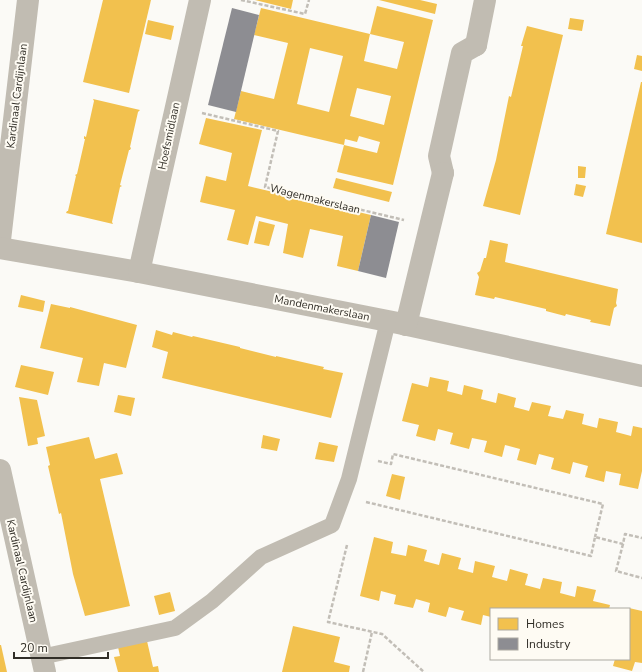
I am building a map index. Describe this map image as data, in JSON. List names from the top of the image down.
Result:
{
  "streets": {
    "street": ["Kardinaal Cardijnlaan", "Hoefsmidlaan", "Mandenmakerslaan"],
    "path": ["Wagenmakerslaan"]
  },
  "crossings": [
    ["Hoefsmidlaan", "Wagenmakerslaan"],
    ["Hoefsmidlaan", "Mandenmakerslaan"]
  ],
  "legend": ["Homes", "Industry"],
  "scale_bar": "20 m"
}
